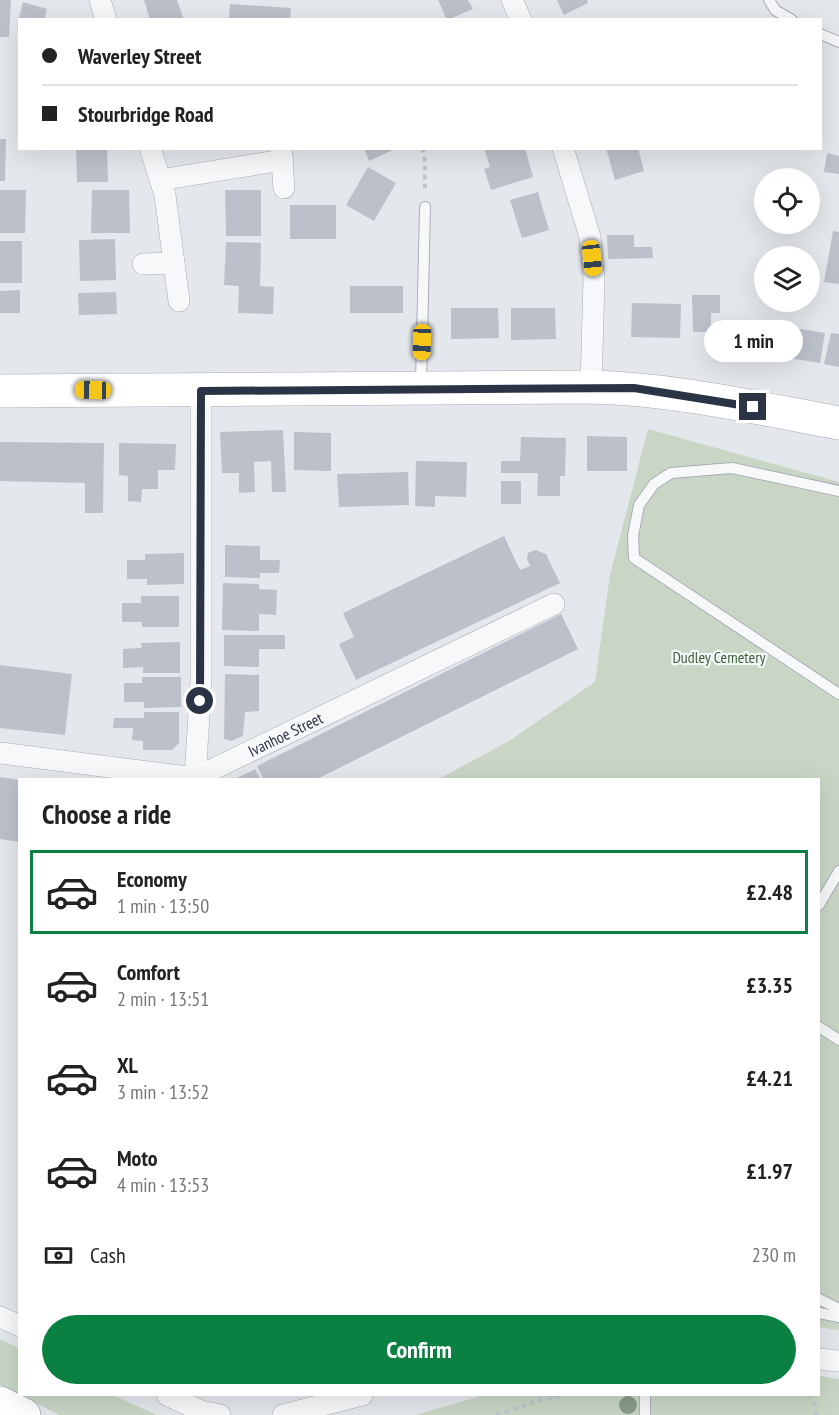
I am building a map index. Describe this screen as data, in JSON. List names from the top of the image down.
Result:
{
  "streets": {
    "street": ["Ivanhoe Street"]
  },
  "parks": ["Dudley Cemetery"],
  "page": {
    "banner": ["Waverley Street", "Stourbridge Road"],
    "bubble": "1 min",
    "heading": "Choose a ride",
    "list": [
      {
        "name": "Economy",
        "note": "1 min · 13:50",
        "value": "£2.48"
      },
      {
        "name": "Comfort",
        "note": "2 min · 13:51",
        "value": "£3.35"
      },
      {
        "name": "XL",
        "note": "3 min · 13:52",
        "value": "£4.21"
      },
      {
        "name": "Moto",
        "note": "4 min · 13:53",
        "value": "£1.97"
      }
    ],
    "pay": ["Cash", "230 m"],
    "buttons": "Confirm"
  }
}
